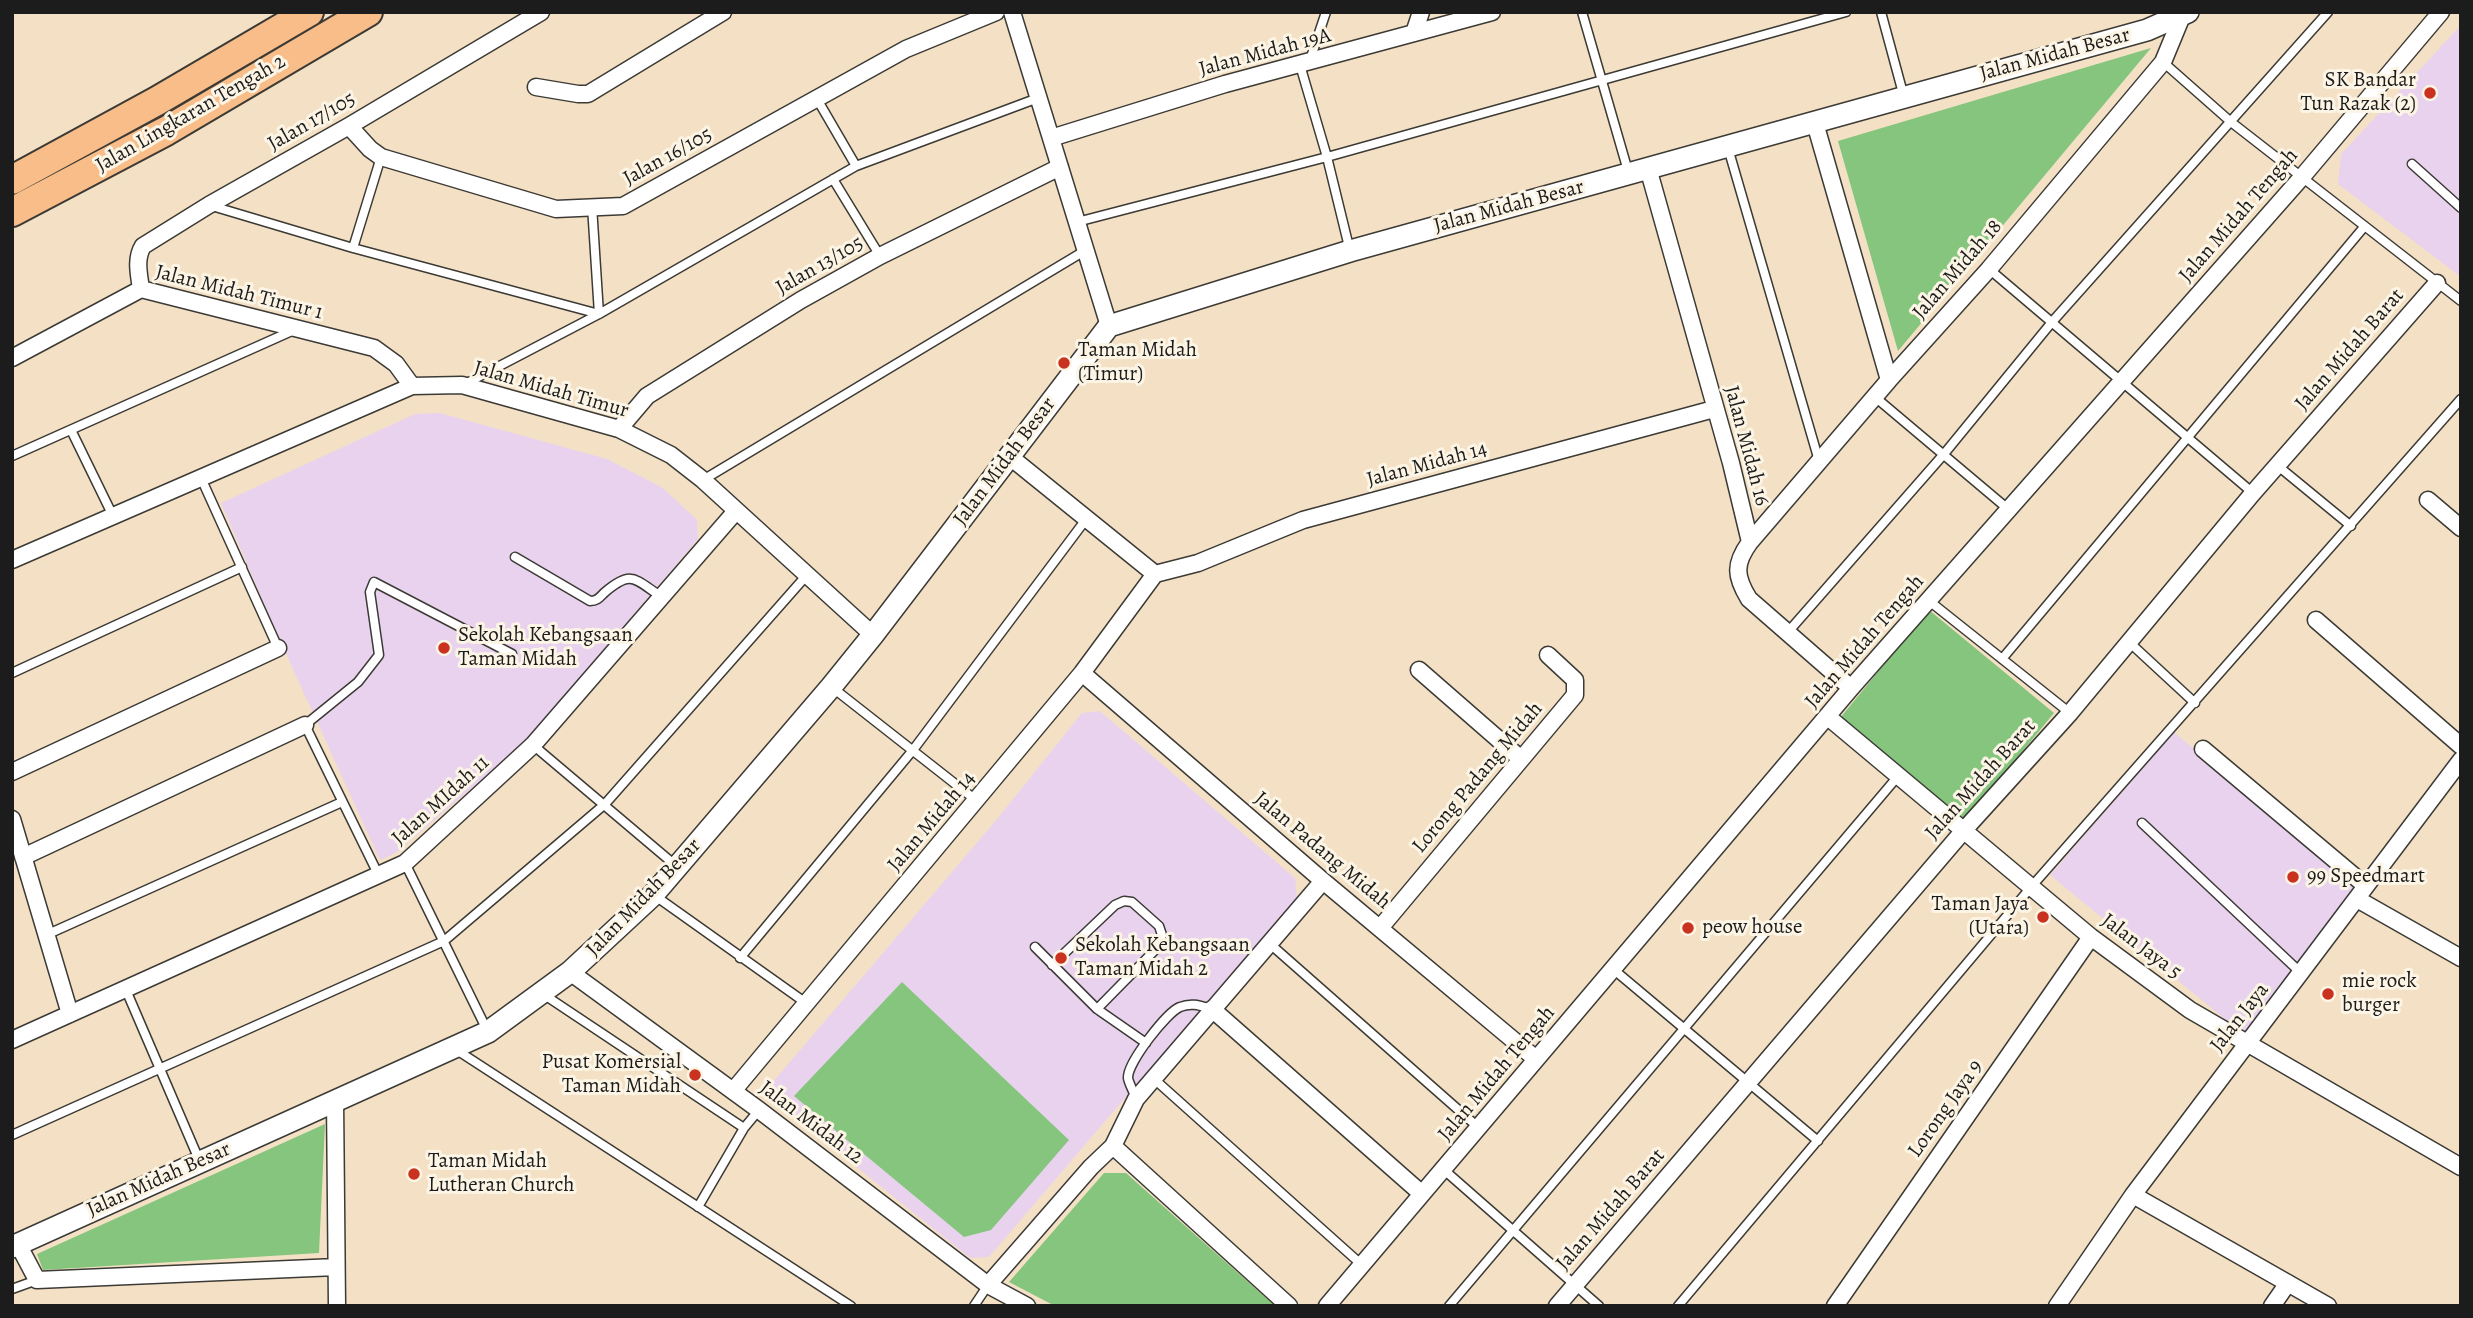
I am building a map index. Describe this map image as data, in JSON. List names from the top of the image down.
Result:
{
  "streets": {
    "highway": ["Jalan Lingkaran Tengah 2"],
    "street": [
      "Jalan Midah 19A",
      "Jalan Midah Besar",
      "Jalan 17/105",
      "Jalan 16/105",
      "Jalan Midah Tengah",
      "Jalan 13/105",
      "Jalan Midah 18",
      "Jalan Midah Timur 1",
      "Jalan Midah Barat",
      "Jalan Midah Timur",
      "Jalan Midah 16",
      "Jalan Midah 14",
      "Lorong Padang Midah",
      "Jalan MIdah 11",
      "Jalan Padang Midah",
      "Jalan Jaya 5",
      "Jalan Jaya",
      "Lorong Jaya 9",
      "Jalan Midah 12"
    ]
  },
  "crossings": [
    ["Jalan Midah Besar", "Jalan Midah 18"],
    ["Jalan Midah Besar", "Jalan Midah Timur"],
    ["Jalan Midah Besar", "Jalan Midah 16"],
    ["Jalan Midah Besar", "Jalan Midah 12"],
    ["Jalan 17/105", "Jalan 16/105"],
    ["Jalan 17/105", "Jalan Midah Timur 1"],
    ["Jalan Midah Tengah", "Jalan Padang Midah"],
    ["Jalan Midah Tengah", "Jalan Jaya 5"],
    ["Jalan 13/105", "Jalan Midah Timur"],
    ["Jalan Midah 18", "Jalan Midah 16"],
    ["Jalan Midah Timur 1", "Jalan Midah Timur"],
    ["Jalan Midah Barat", "Jalan Jaya 5"],
    ["Jalan Midah Timur", "Jalan MIdah 11"],
    ["Jalan Midah 16", "Jalan Midah 14"],
    ["Jalan Midah 14", "Jalan Padang Midah"],
    ["Jalan Midah 14", "Jalan Midah 12"],
    ["Lorong Padang Midah", "Jalan Padang Midah"],
    ["Jalan Jaya 5", "Jalan Jaya"],
    ["Jalan Jaya 5", "Lorong Jaya 9"]
  ],
  "places": [
    "SK Bandar Tun Razak (2)",
    "Taman Midah (Timur)",
    "Sekolah Kebangsaan Taman Midah",
    "99 Speedmart",
    "Taman Jaya (Utara)",
    "peow house",
    "Sekolah Kebangsaan Taman Midah 2",
    "mie rock burger",
    "Pusat Komersial Taman Midah",
    "Taman Midah Lutheran Church"
  ]
}
